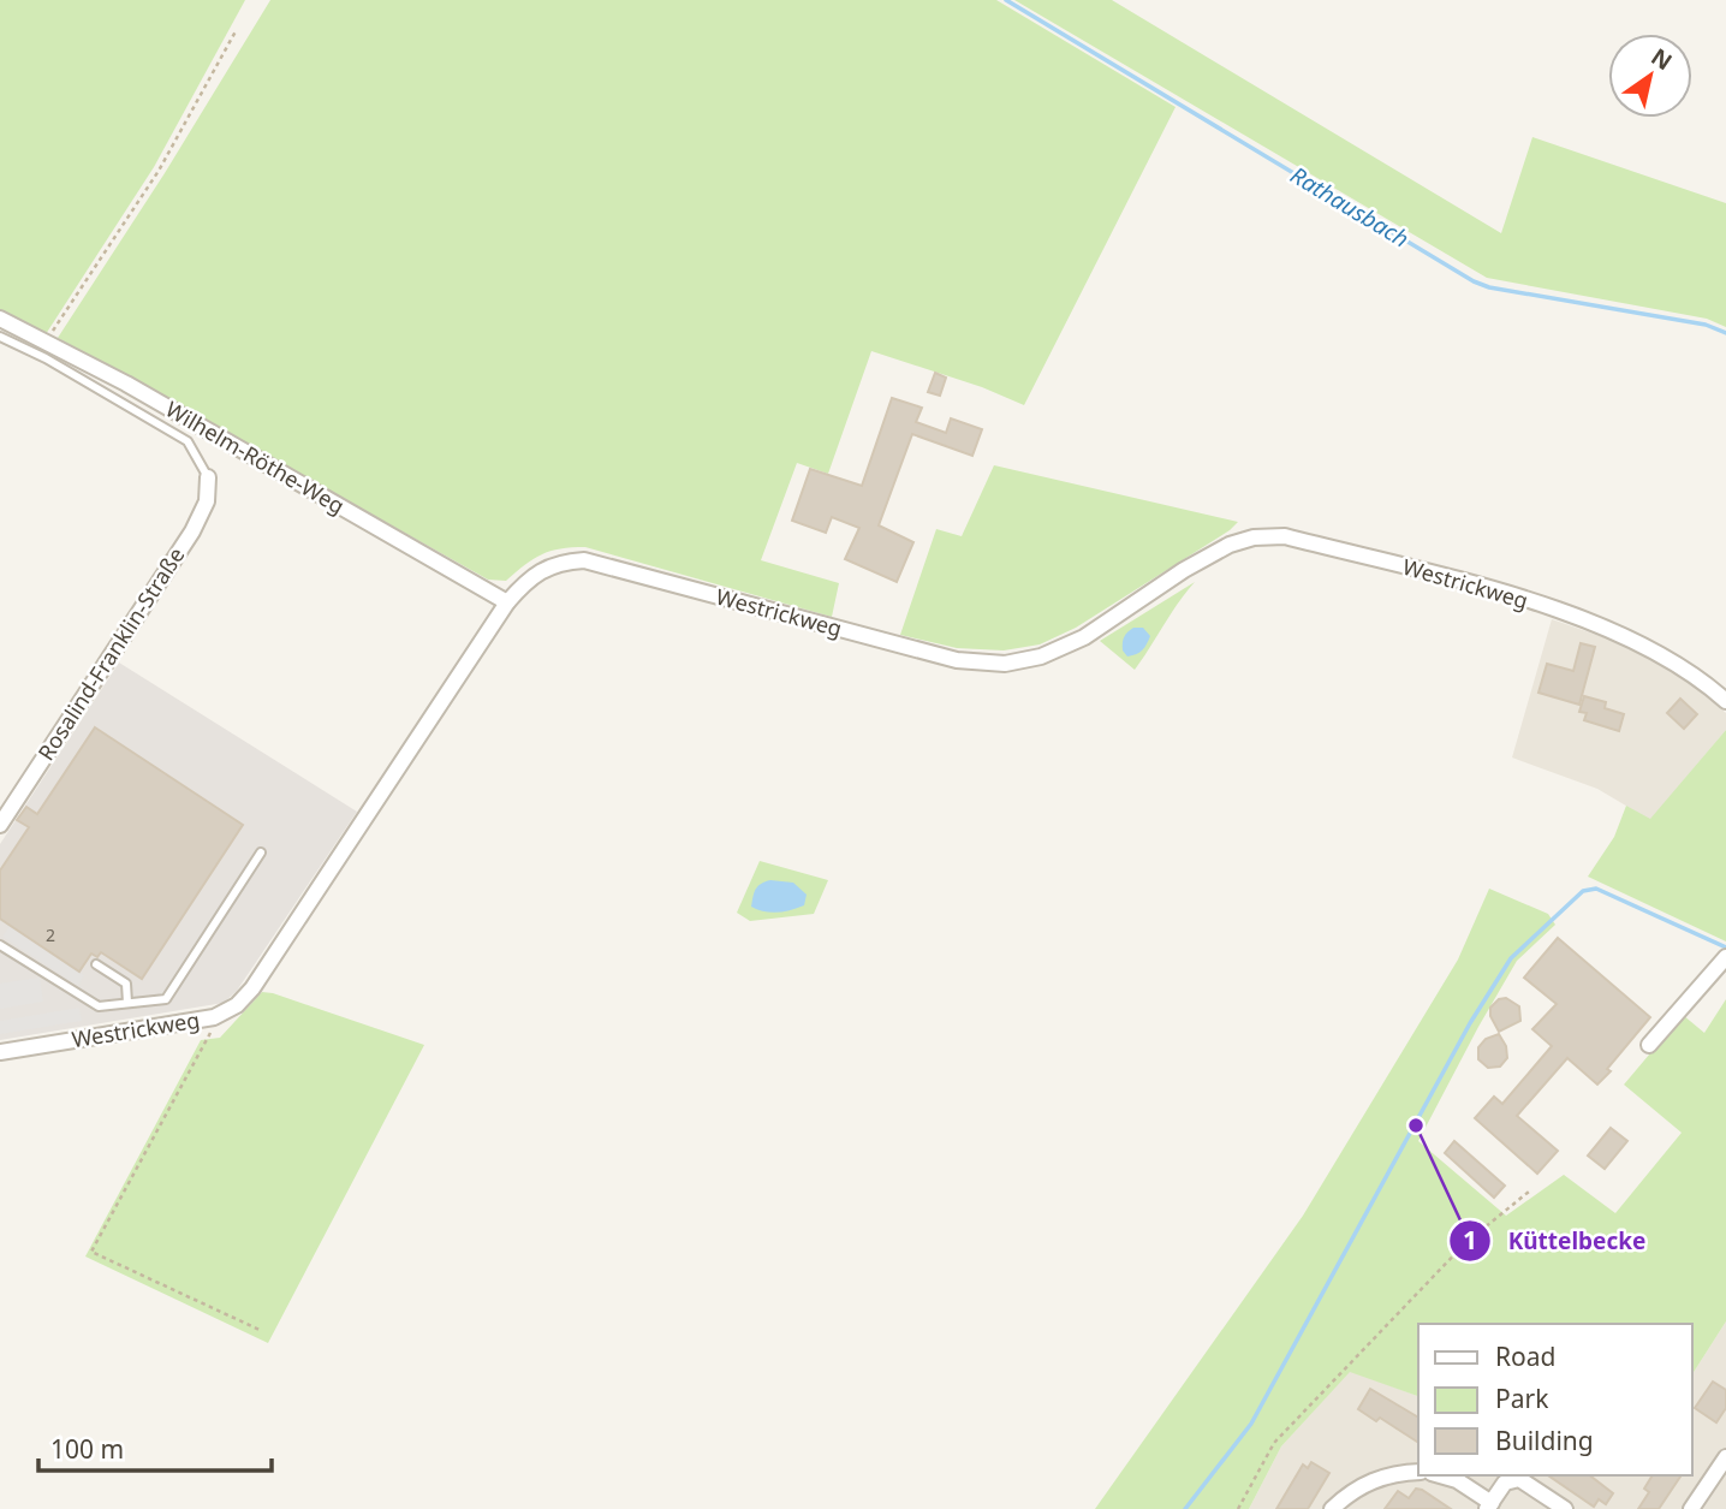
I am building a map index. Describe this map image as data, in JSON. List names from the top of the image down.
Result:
{
  "streets": {
    "street": ["Wilhelm-Röthe-Weg", "Westrickweg", "Rosalind-Franklin-Straße"]
  },
  "crossings": [
    ["Wilhelm-Röthe-Weg", "Westrickweg"]
  ],
  "water": ["Rathausbach"],
  "places": ["Küttelbecke"],
  "house_numbers": ["2"],
  "legend": ["Road", "Park", "Building"],
  "scale_bar": "100 m",
  "north": "top right"
}
